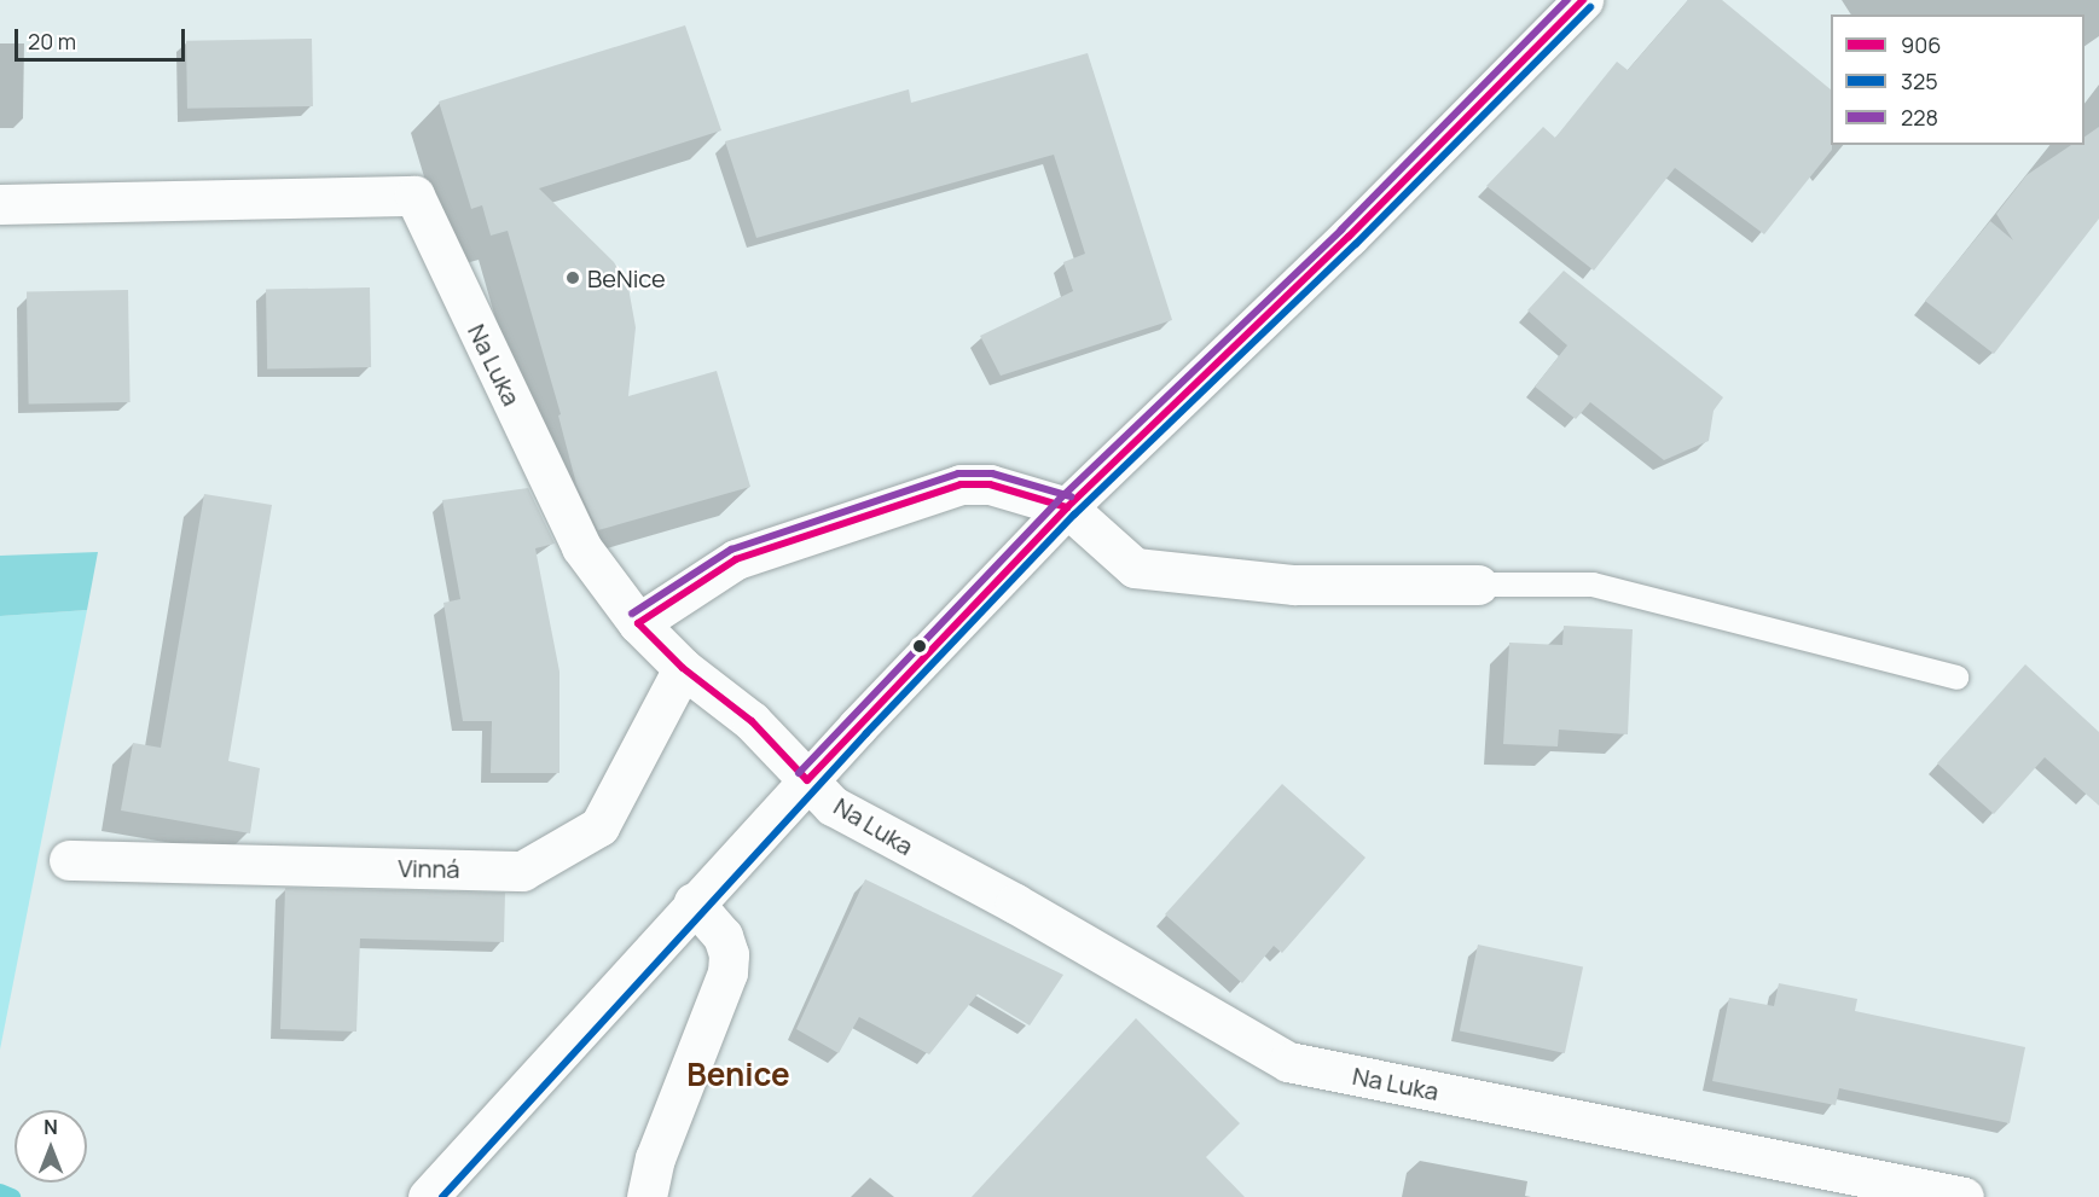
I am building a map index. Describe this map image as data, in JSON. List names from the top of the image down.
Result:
{
  "streets": {
    "street": ["Na Luka", "Vinná"]
  },
  "crossings": [
    ["Na Luka", "Vinná"]
  ],
  "districts": ["Benice"],
  "places": ["BeNice"],
  "lines": ["transit line 906", "transit line 228", "transit line 325"],
  "legend": ["906", "325", "228"],
  "scale_bar": "20 m",
  "north": "top"
}
